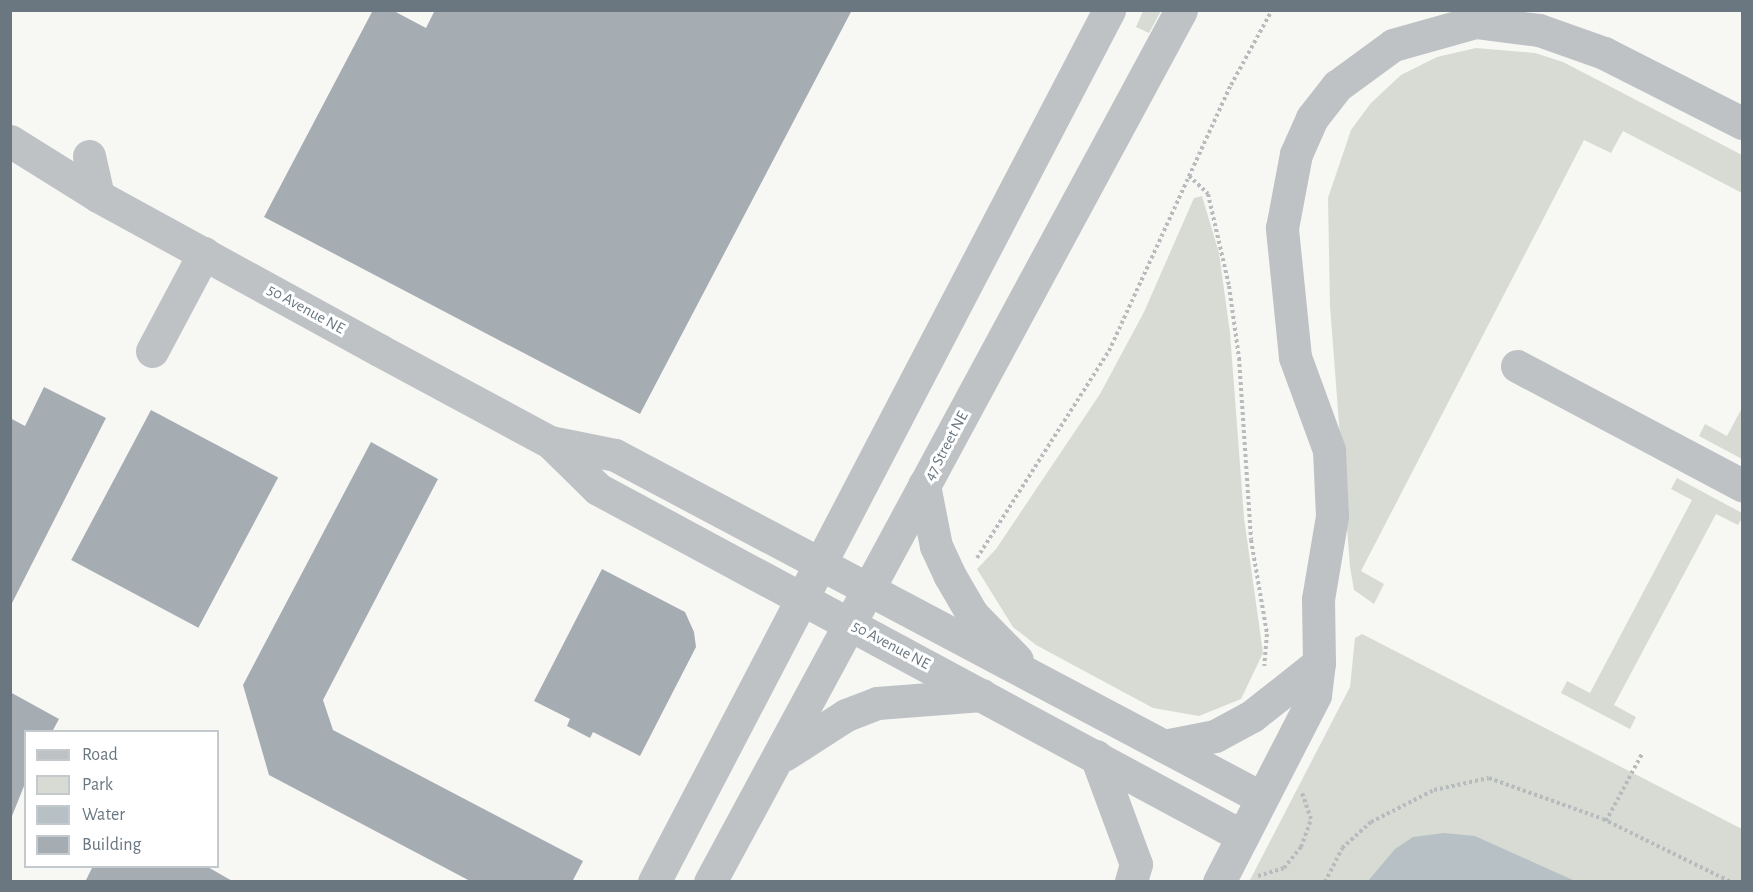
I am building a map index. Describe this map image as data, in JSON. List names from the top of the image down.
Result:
{
  "streets": {
    "street": ["50 Avenue NE", "47 Street NE"]
  },
  "crossings": [
    ["50 Avenue NE", "47 Street NE"]
  ],
  "legend": [
    "Road",
    "Park",
    "Water",
    "Building"
  ]
}
